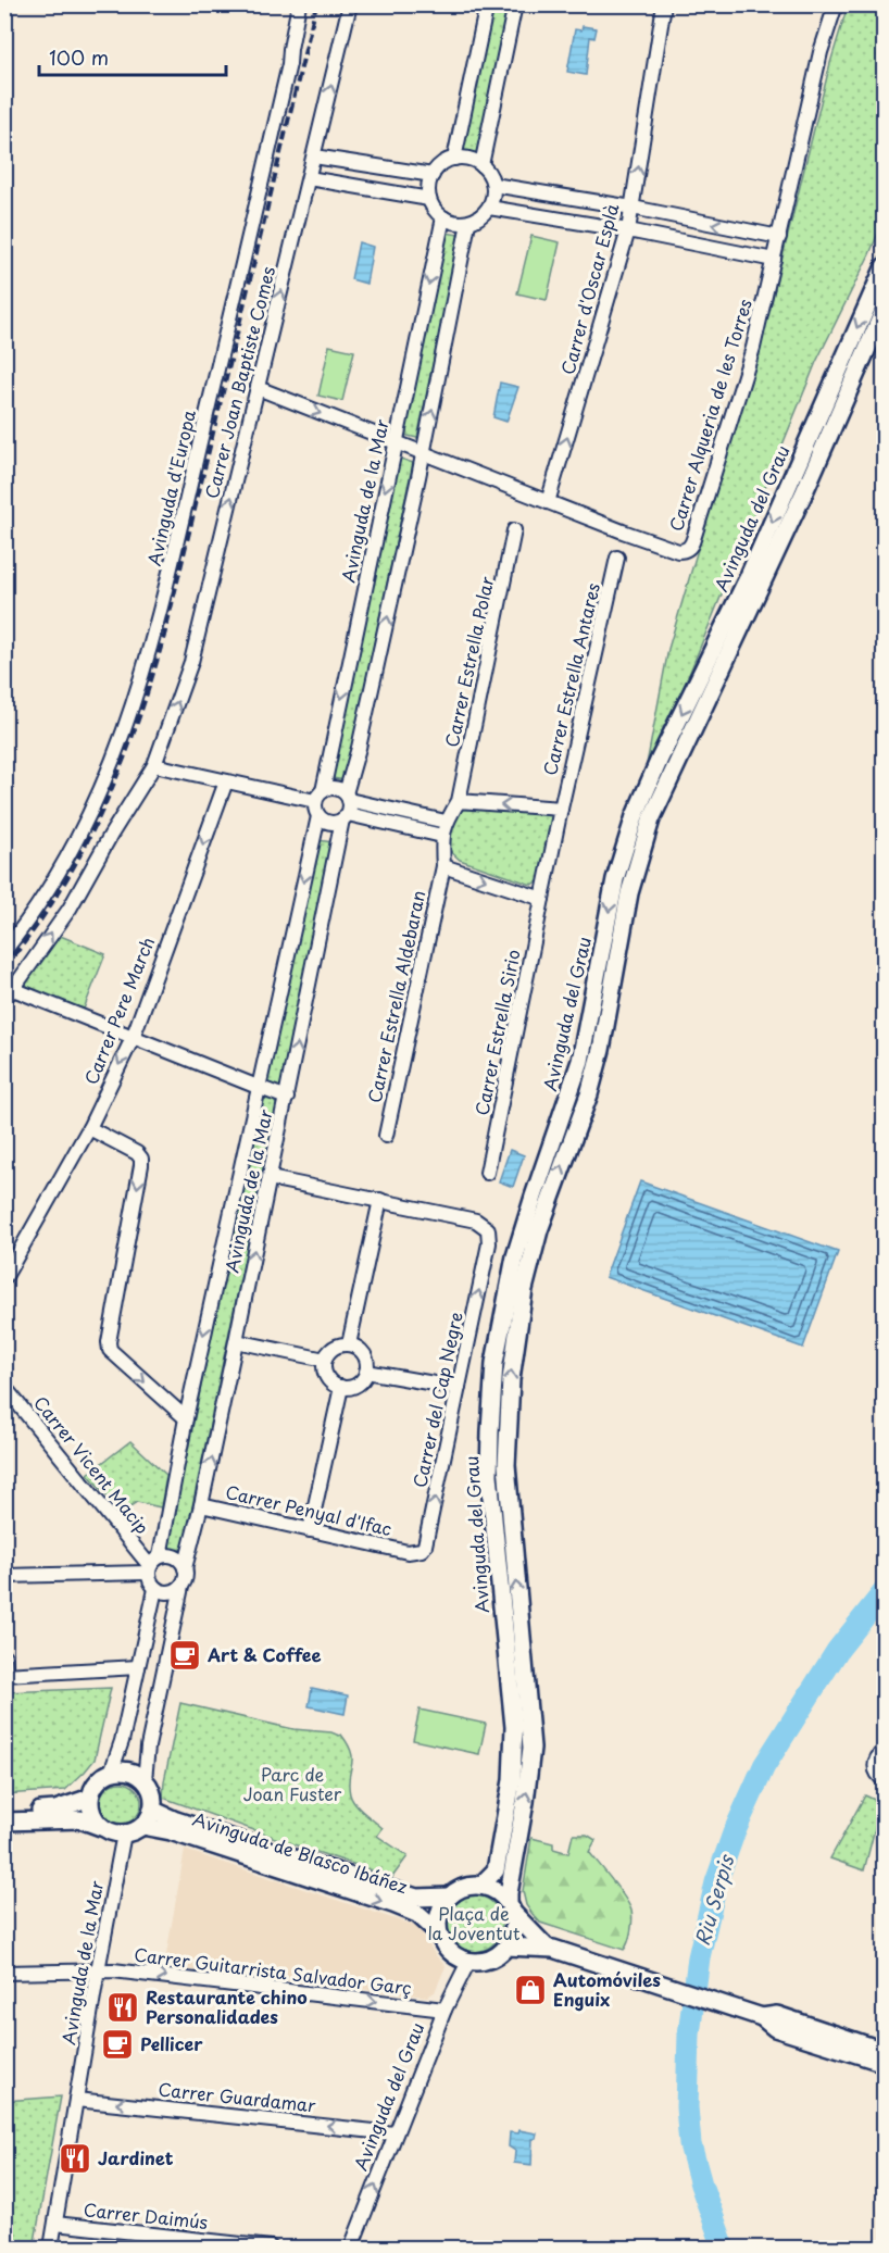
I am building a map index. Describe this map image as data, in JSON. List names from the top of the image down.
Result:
{
  "streets": {
    "main road": ["Avinguda del Grau", "Avinguda de Blasco Ibáñez"],
    "street": [
      "Carrer d'Oscar Esplà",
      "Carrer Joan Baptiste Comes",
      "Carrer Alqueria de les Torres",
      "Avinguda d'Europa",
      "Avinguda de la Mar",
      "Carrer Estrella Polar",
      "Carrer Estrella Antares",
      "Carrer Estrella Aldebaran",
      "Carrer Pere March",
      "Carrer Estrella Sirio",
      "Carrer del Cap Negre",
      "Carrer Vicent Macip",
      "Carrer Penyal d'Ifac",
      "Carrer Guitarrista Salvador Garç",
      "Carrer Guardamar",
      "Carrer Daimús"
    ]
  },
  "crossings": [
    ["Carrer d'Oscar Esplà", "Carrer Alqueria de les Torres"],
    ["Avinguda de la Mar", "Carrer Vicent Macip"],
    ["Avinguda de la Mar", "Carrer Penyal d'Ifac"],
    ["Avinguda de la Mar", "Avinguda de Blasco Ibáñez"],
    ["Avinguda de la Mar", "Carrer Guitarrista Salvador Garç"],
    ["Avinguda de la Mar", "Carrer Guardamar"],
    ["Avinguda de la Mar", "Carrer Daimús"],
    ["Avinguda del Grau", "Avinguda de Blasco Ibáñez"],
    ["Avinguda del Grau", "Carrer Guitarrista Salvador Garç"],
    ["Avinguda del Grau", "Carrer Guardamar"],
    ["Carrer del Cap Negre", "Carrer Penyal d'Ifac"]
  ],
  "one_way": [
    "Carrer d'Oscar Esplà",
    "Carrer Joan Baptiste Comes",
    "Carrer Pere March",
    "Carrer Guitarrista Salvador Garç",
    "Carrer Guardamar"
  ],
  "water": ["Riu Serpis"],
  "parks": ["Parc de Joan Fuster", "Plaça de la Joventut"],
  "places": {
    "cafe": ["Art & Coffee", "Pellicer"],
    "shop": ["Automóviles Enguix"],
    "restaurant": ["Restaurante chino Personalidades", "Jardinet"]
  },
  "scale_bar": "100 m"
}
